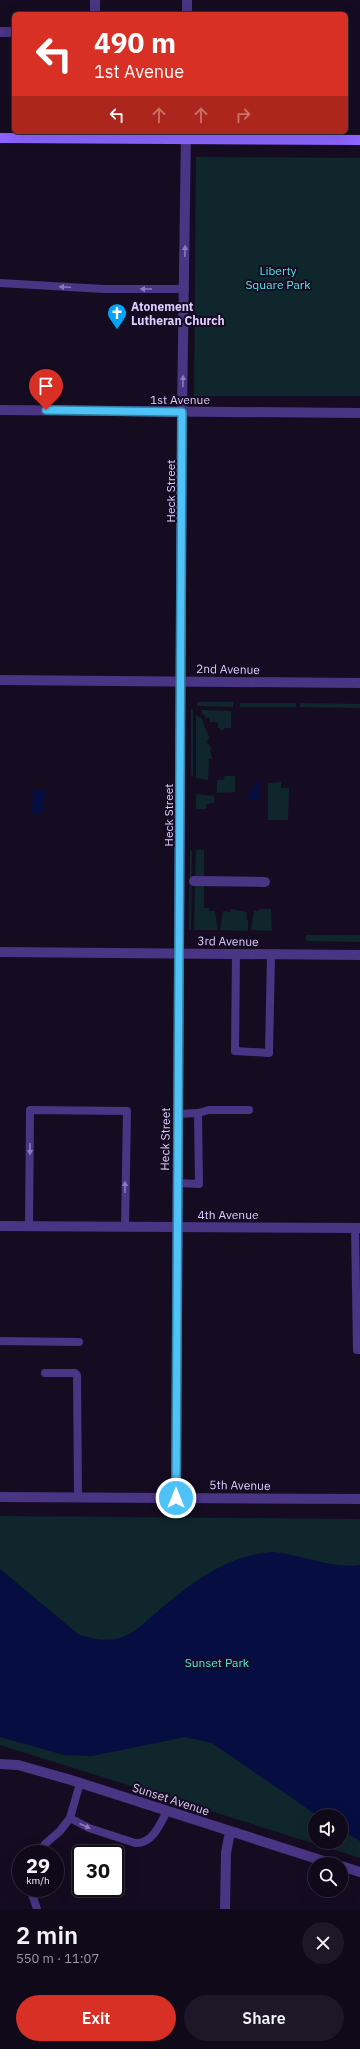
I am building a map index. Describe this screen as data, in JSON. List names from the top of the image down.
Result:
{
  "streets": {
    "street": [
      "1st Avenue",
      "Heck Street",
      "2nd Avenue",
      "3rd Avenue",
      "4th Avenue",
      "5th Avenue",
      "Sunset Avenue"
    ]
  },
  "crossings": [
    ["1st Avenue", "Heck Street"],
    ["Heck Street", "2nd Avenue"],
    ["Heck Street", "3rd Avenue"],
    ["Heck Street", "4th Avenue"],
    ["Heck Street", "5th Avenue"]
  ],
  "parks": ["Liberty Square Park", "Sunset Park"],
  "places": {
    "church": ["Atonement Lutheran Church"]
  },
  "page": {
    "turn": ["490 m", "1st Avenue"],
    "speed": "29 km/h",
    "limit": "30",
    "heading": ["2 min", "550 m · 11:07"],
    "buttons": ["Exit", "Share"]
  }
}
